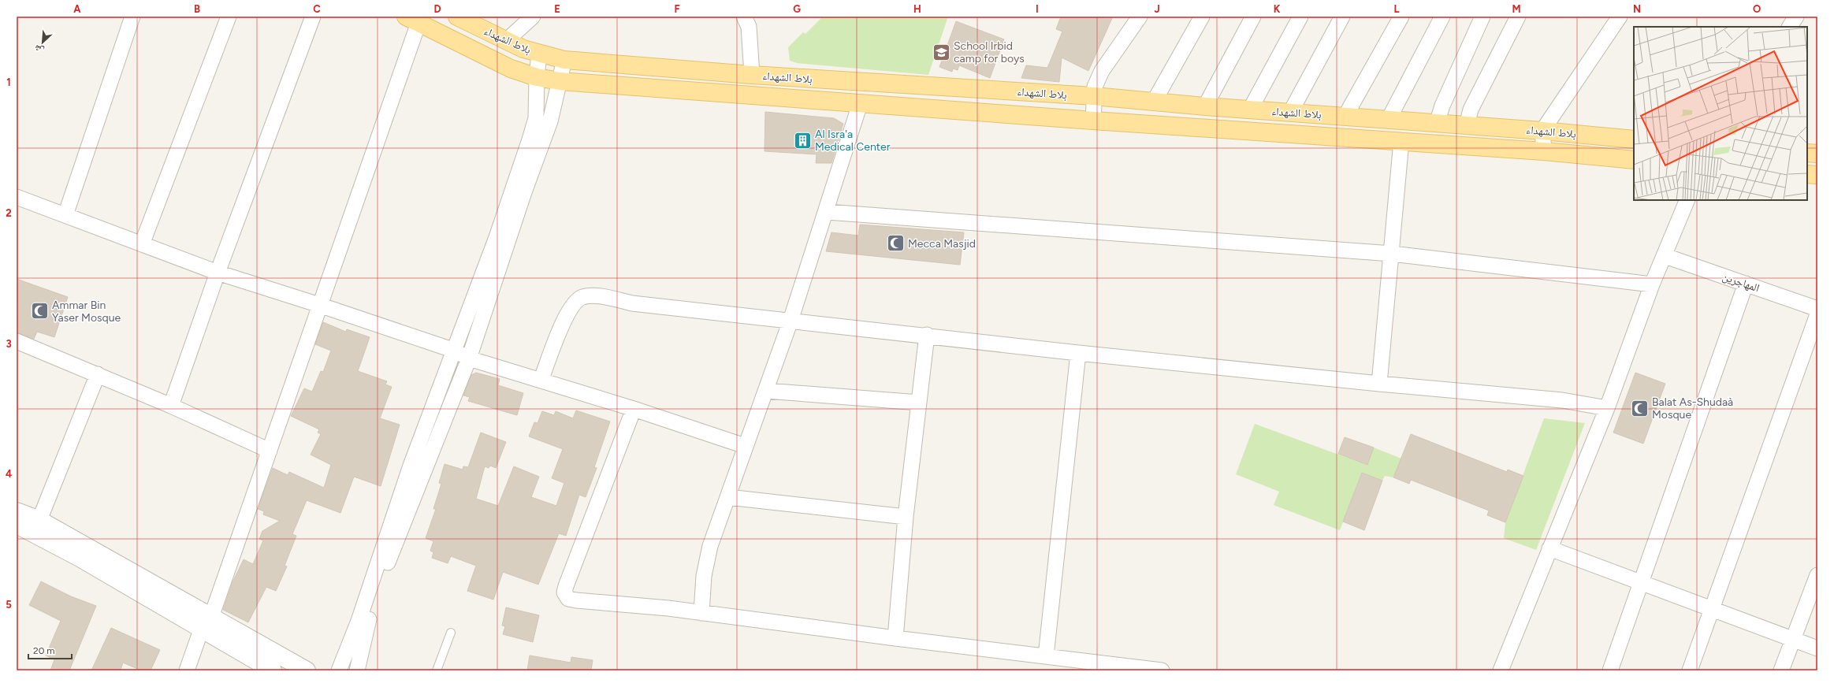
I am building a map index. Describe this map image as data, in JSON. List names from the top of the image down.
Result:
{
  "streets": {
    "main road": ["بلاط الشهداء"],
    "street": ["المهاجرين"]
  },
  "places": {
    "school or university": ["School Irbid camp for boys"],
    "building": ["Al Isra'a Medical Center"],
    "mosque": ["Mecca Masjid", "Ammar Bin Yaser Mosque", "Balat As-Shudaà Mosque"]
  },
  "scale_bar": "20 m",
  "north": "bottom left",
  "grid": {
    "columns": [
      "A",
      "B",
      "C",
      "D",
      "E",
      "F",
      "G",
      "H",
      "I",
      "J",
      "K",
      "L",
      "M",
      "N",
      "O"
    ],
    "rows": [
      "1",
      "2",
      "3",
      "4",
      "5"
    ]
  }
}
